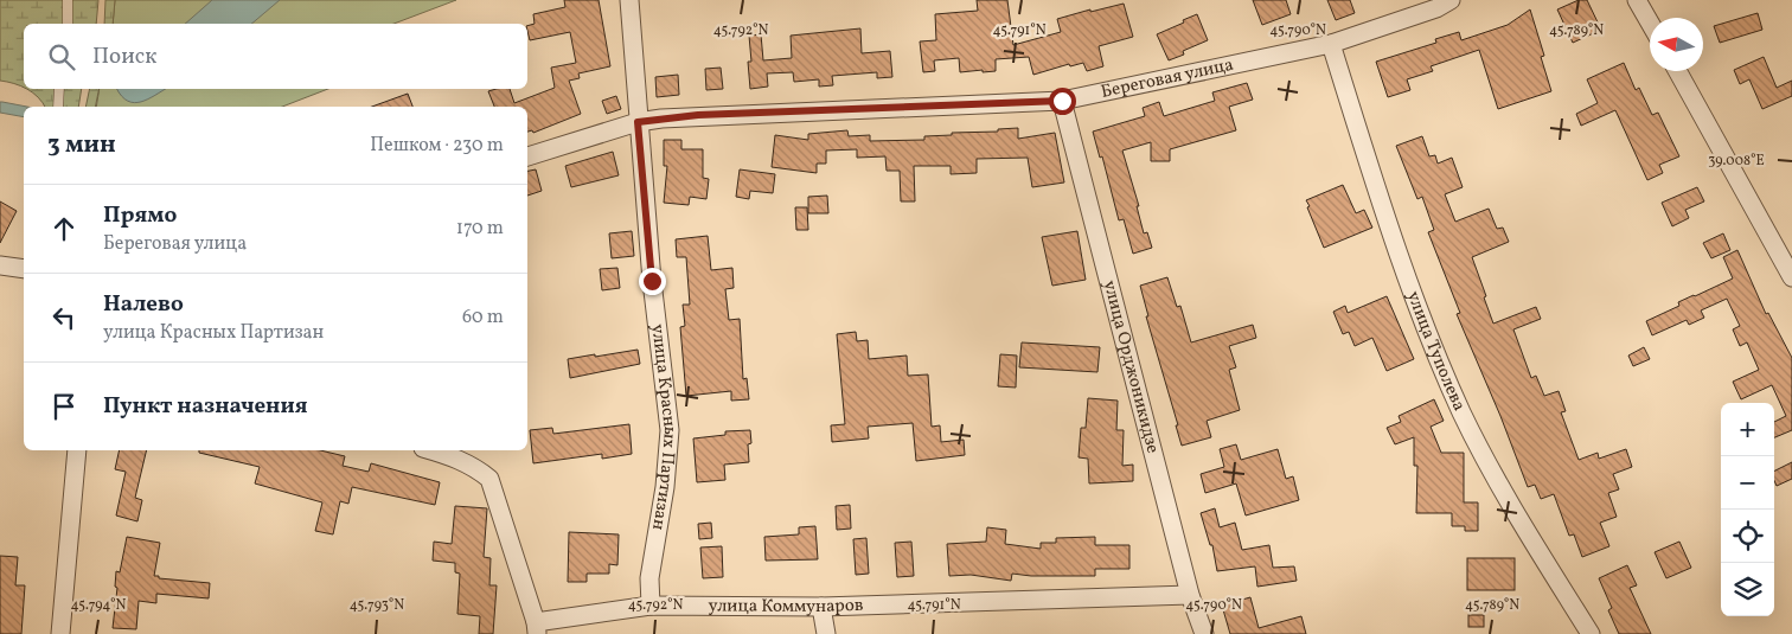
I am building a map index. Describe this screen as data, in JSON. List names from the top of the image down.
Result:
{
  "streets": {
    "street": [
      "Береговая улица",
      "улица Туполева",
      "улица Орджоникидзе",
      "улица Красных Партизан",
      "улица Коммунаров"
    ]
  },
  "crossings": [
    ["Береговая улица", "улица Туполева"],
    ["Береговая улица", "улица Орджоникидзе"],
    ["Береговая улица", "улица Красных Партизан"],
    ["улица Орджоникидзе", "улица Коммунаров"],
    ["улица Красных Партизан", "улица Коммунаров"]
  ],
  "north": "left",
  "page": {
    "search": "Поиск",
    "heading": ["3 мин", "Пешком · 230 m"],
    "list": [
      ["Прямо", "Береговая улица", "170 m"],
      ["Налево", "улица Красных Партизан", "60 m"],
      "Пункт назначения"
    ],
    "map_buttons": ["+", "−"]
  },
  "coordinates": [
    "45.792°N",
    "45.791°N",
    "45.790°N",
    "45.789°N",
    "39.008°E",
    "45.794°N",
    "45.793°N"
  ]
}
